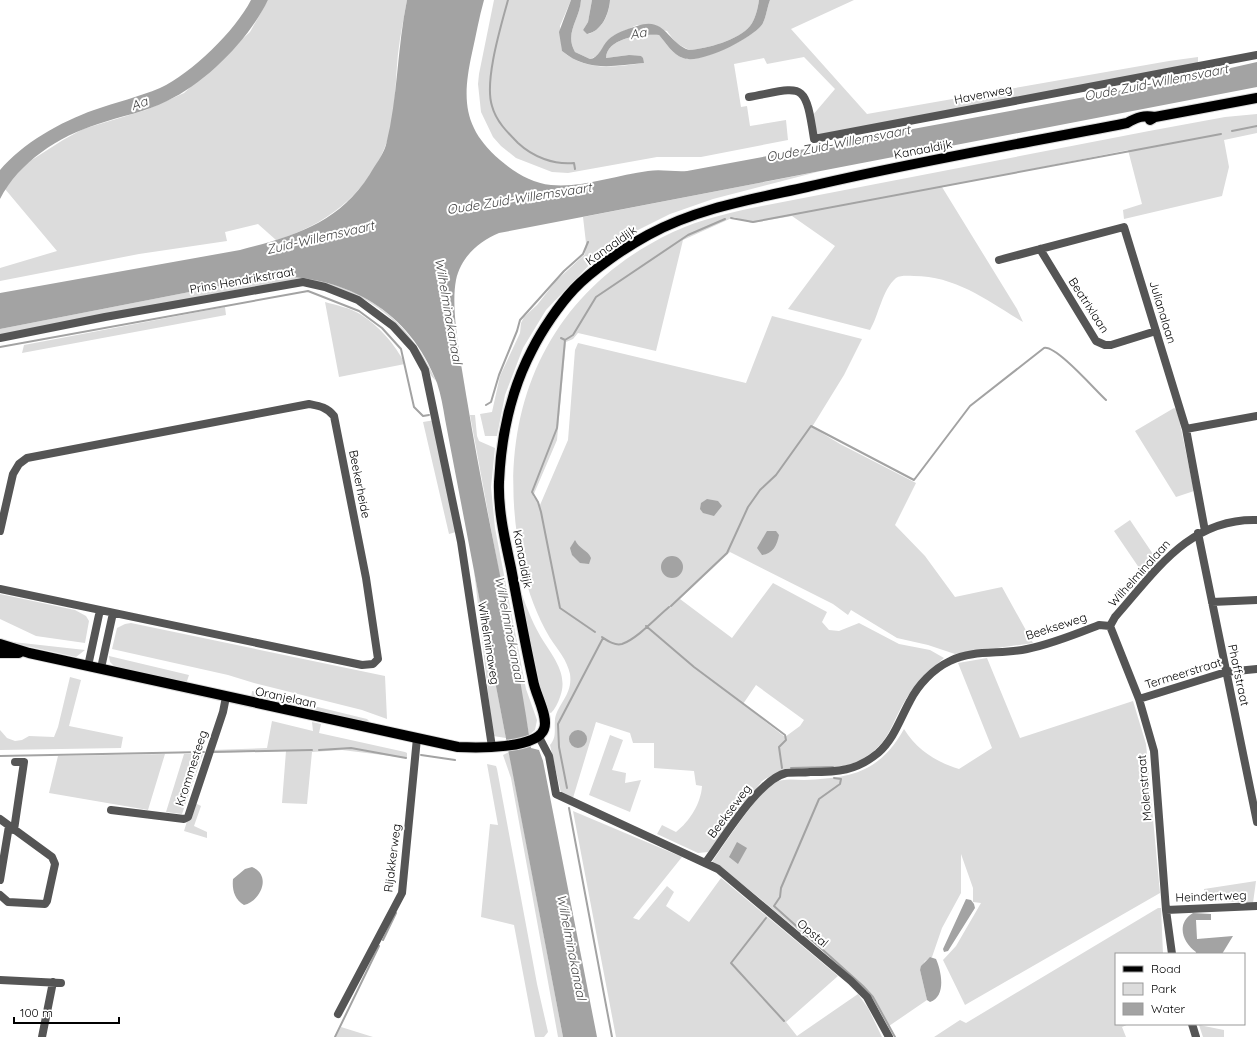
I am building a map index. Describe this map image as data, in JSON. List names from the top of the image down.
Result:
{
  "streets": {
    "main road": ["Kanaaldijk", "Oranjelaan"],
    "street": [
      "Havenweg",
      "Prins Hendrikstraat",
      "Beatrixlaan",
      "Julianalaan",
      "Beekerheide",
      "Wilhelminalaan",
      "Beekseweg",
      "Wilhelminaweg",
      "Termeerstraat",
      "Phaffstraat",
      "Krommesteeg",
      "Molenstraat",
      "Rijakkerweg",
      "Heindertweg",
      "Opstal"
    ]
  },
  "crossings": [
    ["Kanaaldijk", "Oranjelaan"],
    ["Prins Hendrikstraat", "Wilhelminaweg"],
    ["Beatrixlaan", "Julianalaan"],
    ["Julianalaan", "Wilhelminalaan"],
    ["Julianalaan", "Phaffstraat"],
    ["Wilhelminalaan", "Beekseweg"],
    ["Wilhelminalaan", "Phaffstraat"],
    ["Wilhelminalaan", "Molenstraat"],
    ["Beekseweg", "Molenstraat"],
    ["Beekseweg", "Opstal"],
    ["Wilhelminaweg", "Oranjelaan"],
    ["Termeerstraat", "Phaffstraat"],
    ["Termeerstraat", "Molenstraat"],
    ["Oranjelaan", "Krommesteeg"],
    ["Oranjelaan", "Rijakkerweg"],
    ["Molenstraat", "Heindertweg"]
  ],
  "water": [
    "Aa",
    "Oude Zuid-Willemsvaart",
    "Zuid-Willemsvaart",
    "Wilhelminakanaal"
  ],
  "legend": ["Road", "Park", "Water"],
  "scale_bar": "100 m"
}
